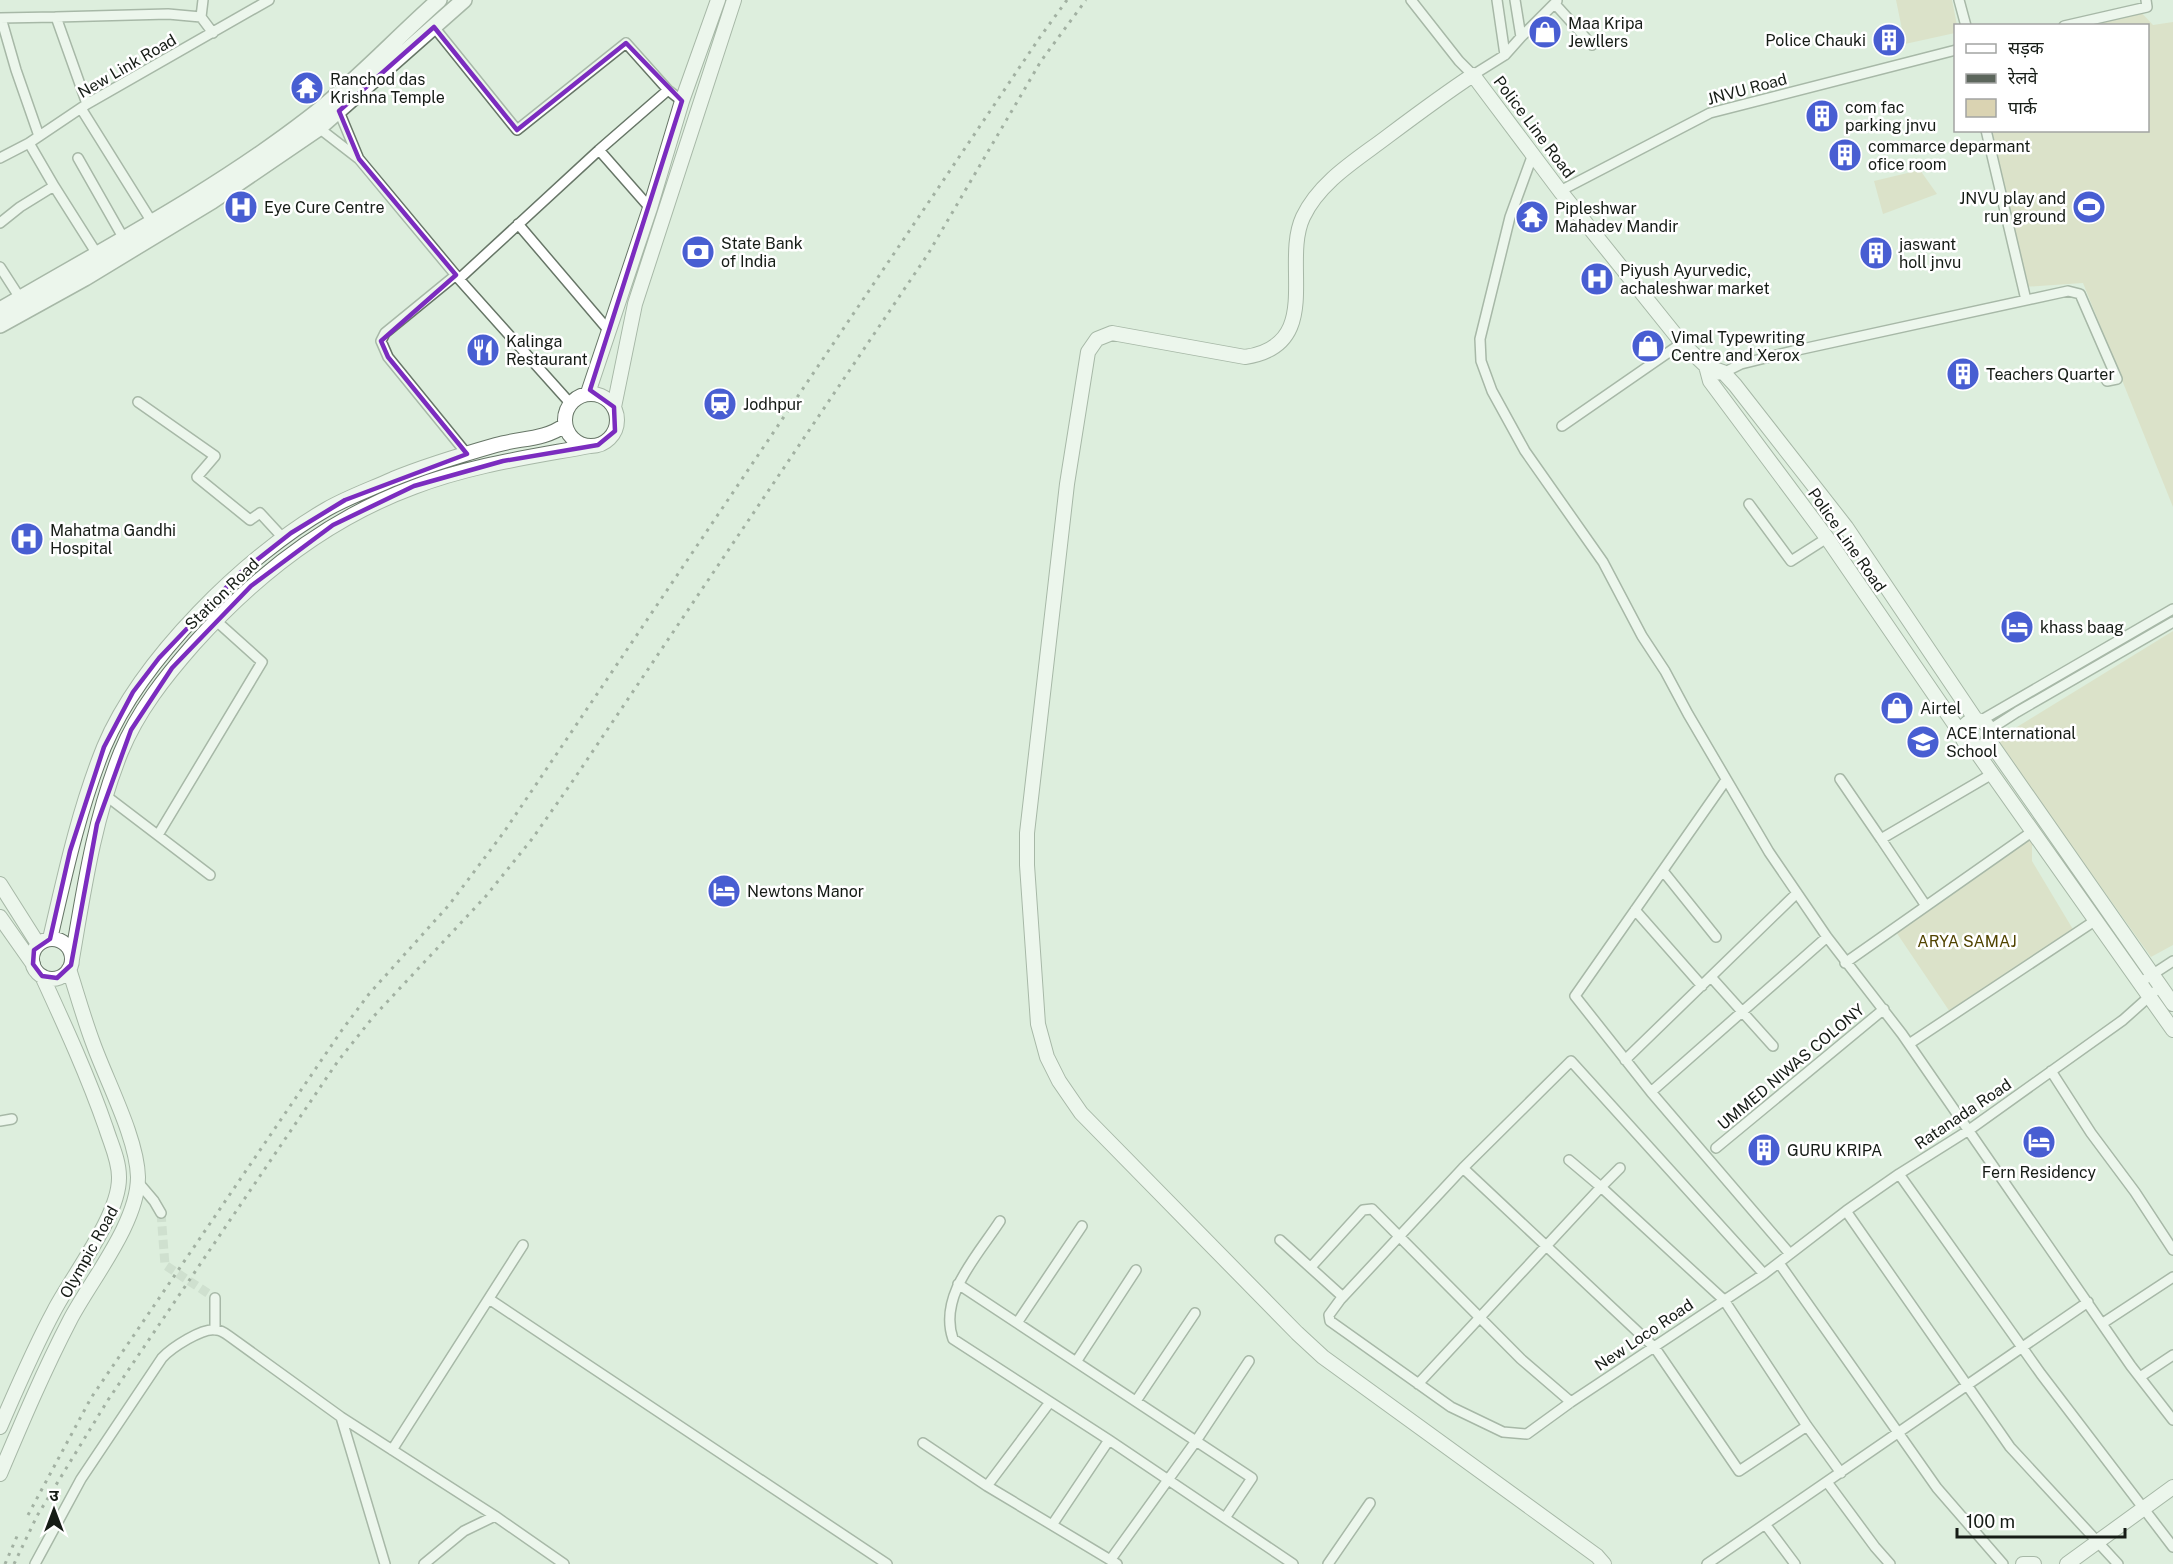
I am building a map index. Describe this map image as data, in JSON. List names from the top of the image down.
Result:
{
  "streets": {
    "street": [
      "New Link Road",
      "JNVU Road",
      "Police Line Road",
      "Station Road",
      "UMMED NIWAS COLONY",
      "Ratanada Road",
      "Olympic Road",
      "New Loco Road"
    ]
  },
  "crossings": [
    ["JNVU Road", "Police Line Road"],
    ["Station Road", "Olympic Road"],
    ["Ratanada Road", "New Loco Road"]
  ],
  "parks": ["ARYA SAMAJ"],
  "places": {
    "shop": ["Maa Kripa Jewllers", "Vimal Typewriting Centre and Xerox", "Airtel"],
    "building": [
      "Police Chauki",
      "com fac parking jnvu",
      "commarce deparmant ofice room",
      "jaswant holl jnvu",
      "Teachers Quarter",
      "GURU KRIPA"
    ],
    "temple": ["Ranchod das Krishna Temple", "Pipleshwar Mahadev Mandir"],
    "hospital": ["Eye Cure Centre", "Piyush Ayurvedic, achaleshwar market", "Mahatma Gandhi Hospital"],
    "sports": ["JNVU play and run ground"],
    "bank": ["State Bank of India"],
    "restaurant": ["Kalinga Restaurant"],
    "station": ["Jodhpur"],
    "hotel": ["khass baag", "Newtons Manor", "Fern Residency"],
    "school or university": ["ACE International School"]
  },
  "legend": ["सड़क", "रेलवे", "पार्क"],
  "scale_bar": "100 m",
  "north": "top"
}
